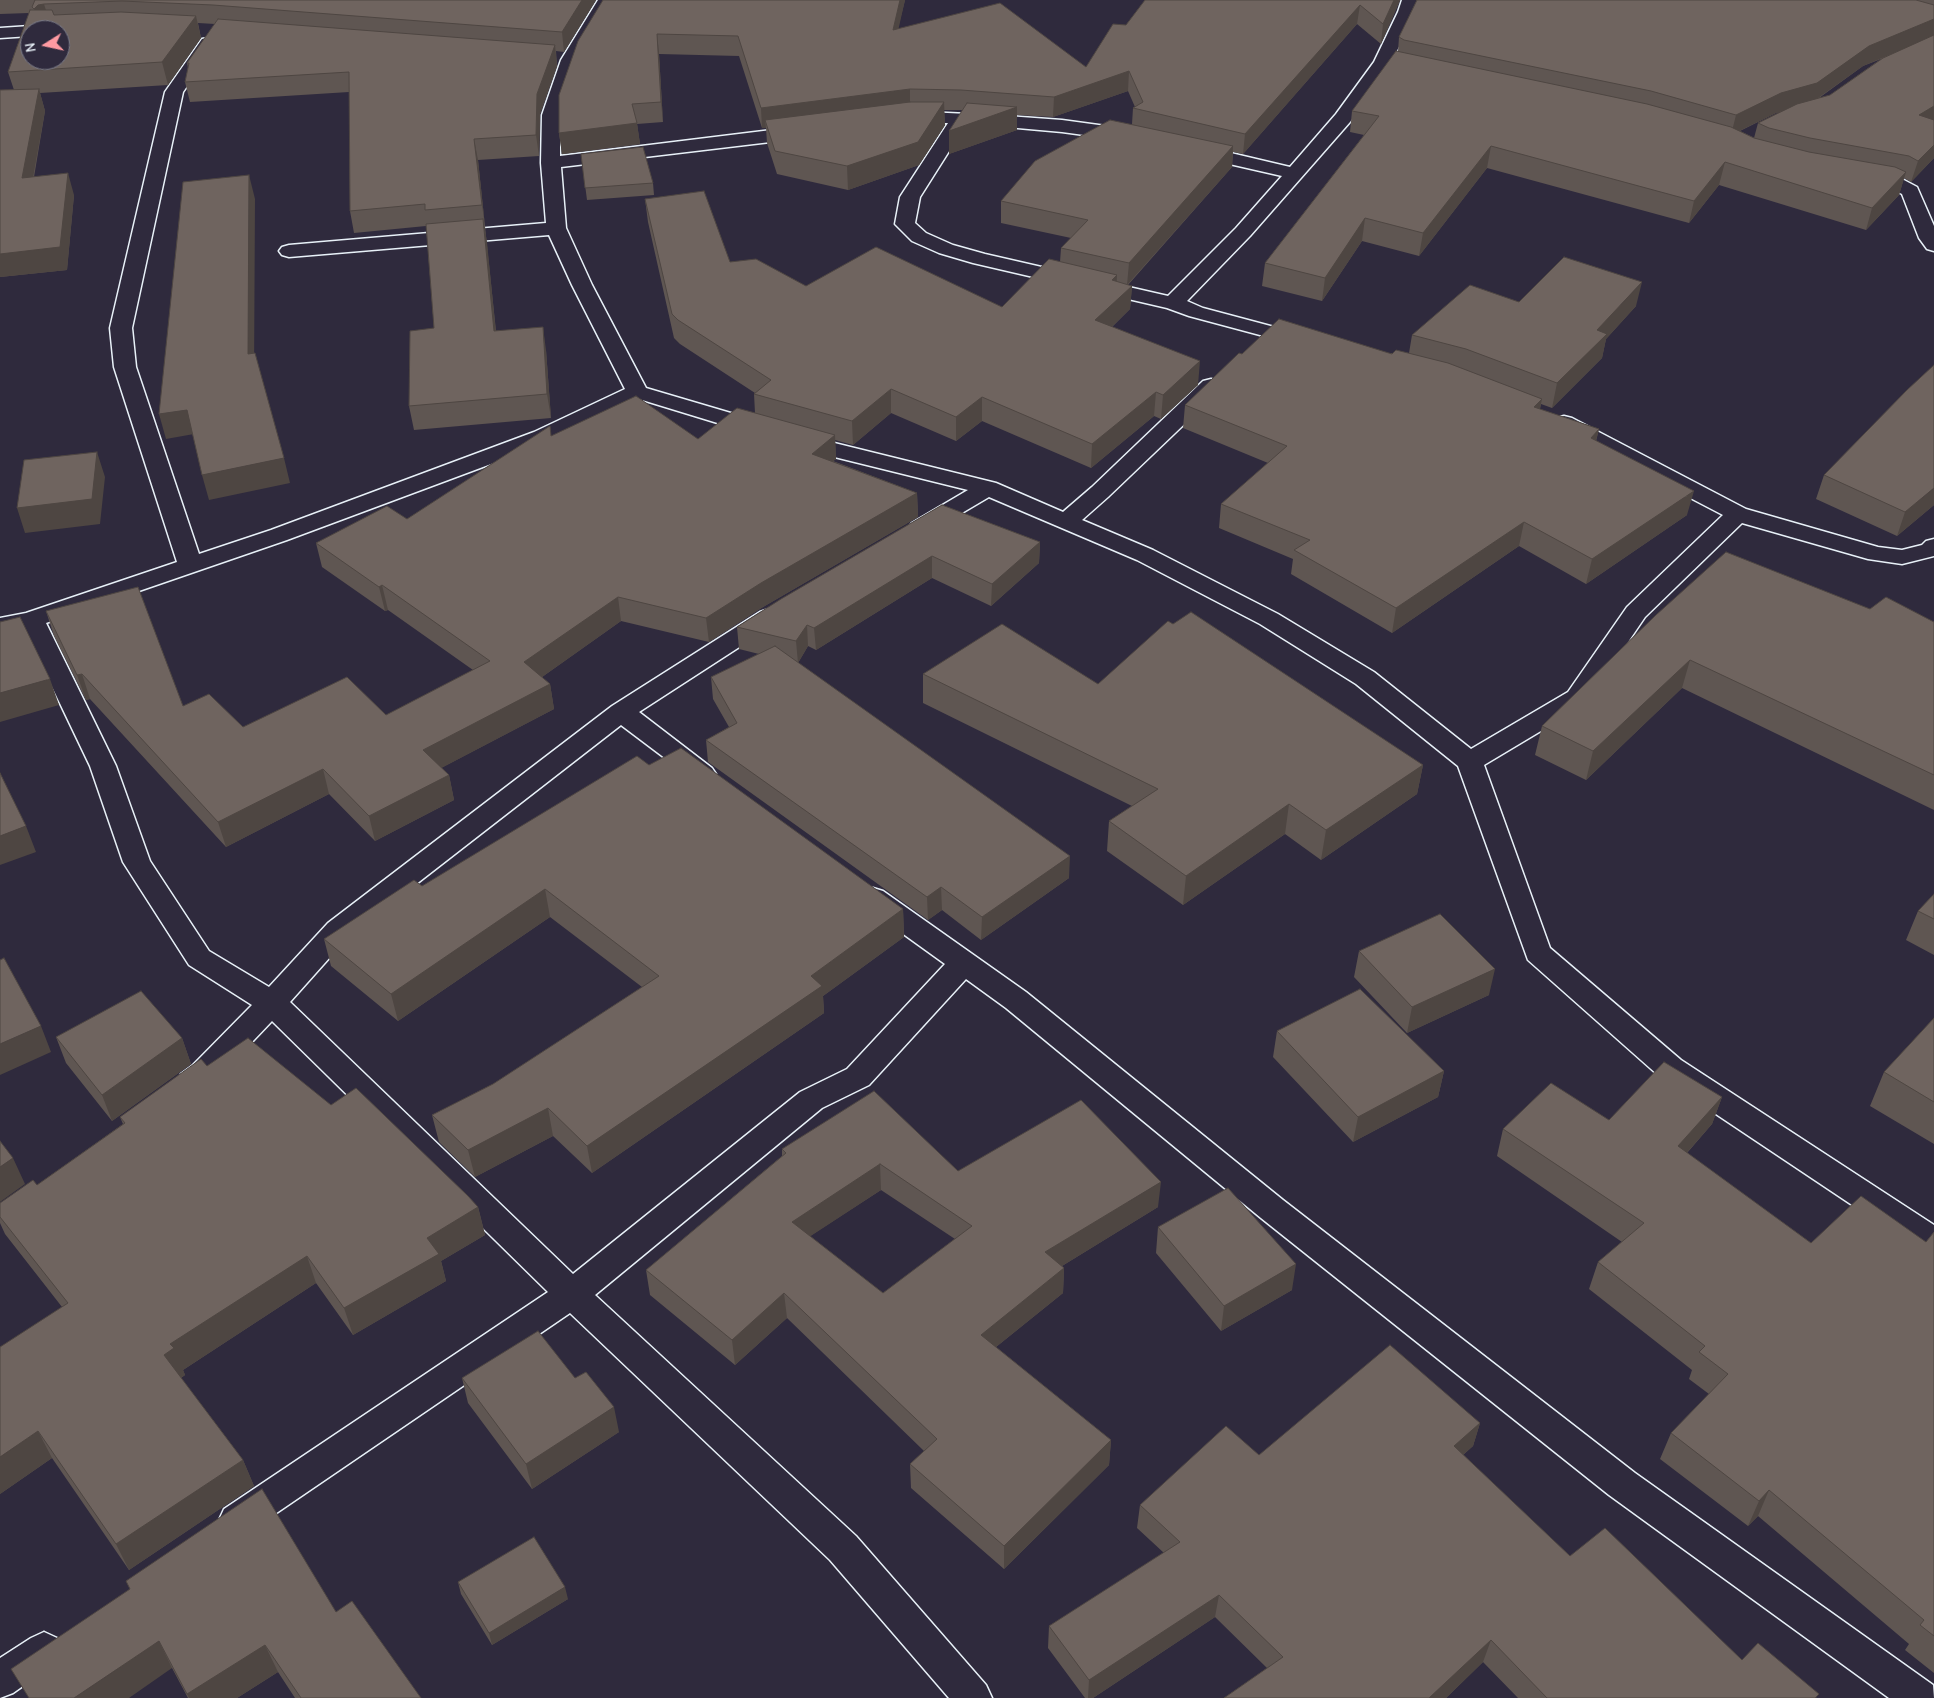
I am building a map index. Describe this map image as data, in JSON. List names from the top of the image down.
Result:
{
  "north": "left"
}
